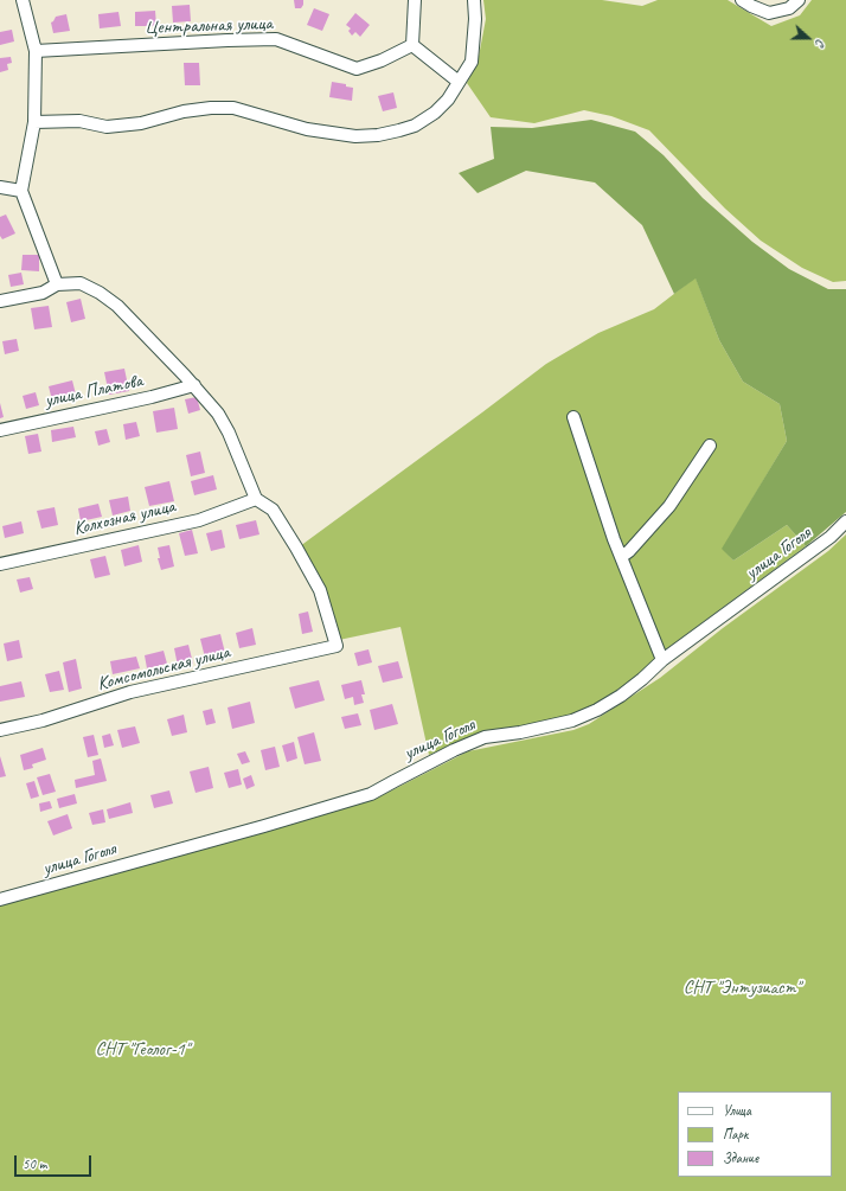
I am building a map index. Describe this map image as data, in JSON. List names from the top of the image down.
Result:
{
  "streets": {
    "street": [
      "Центральная улица",
      "улица Платова",
      "Колхозная улица",
      "улица Гоголя",
      "Комсомольская улица"
    ]
  },
  "crossings": [
    ["Колхозная улица", "Комсомольская улица"]
  ],
  "parks": ["СНТ \"Энтузиаст\"", "СНТ \"Геолог-1\""],
  "legend": ["Улица", "Парк", "Здание"],
  "scale_bar": "50 m",
  "north": "right"
}
